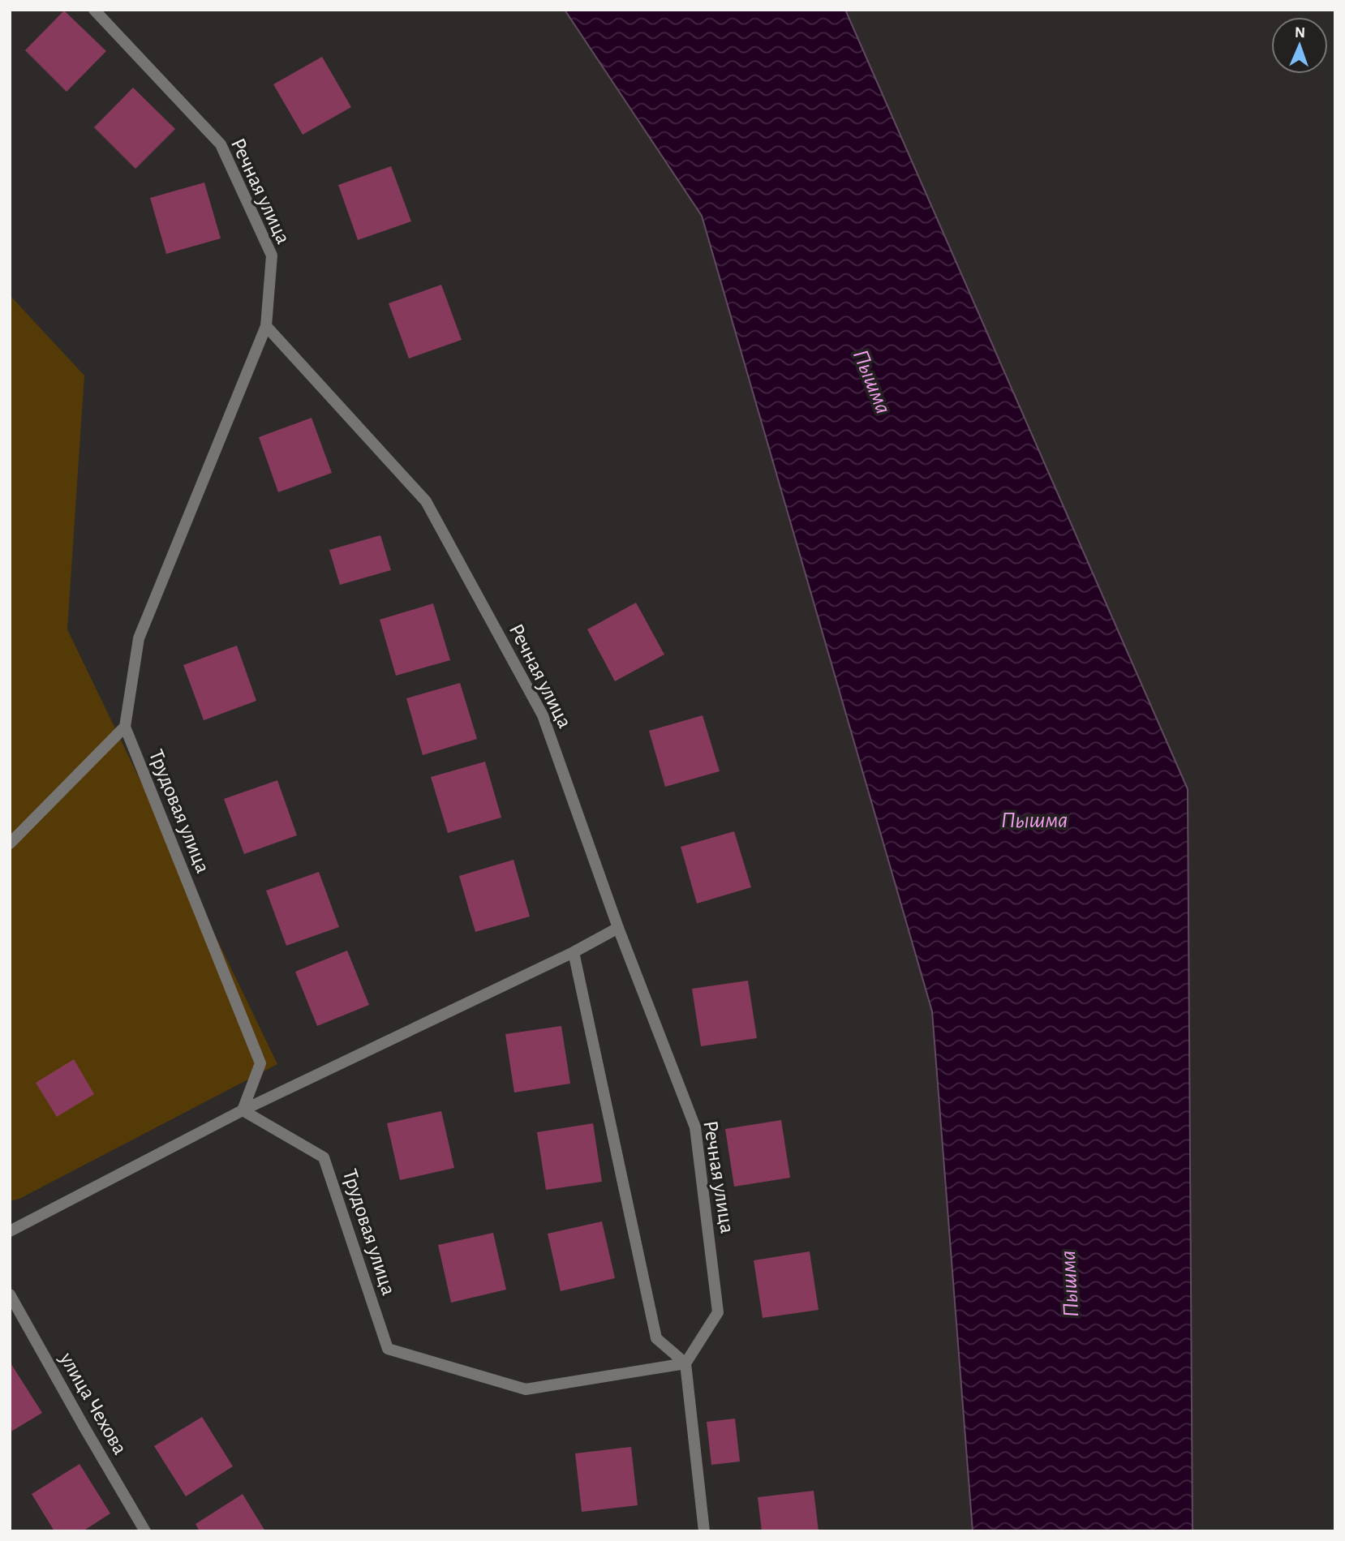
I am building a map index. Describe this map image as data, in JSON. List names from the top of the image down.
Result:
{
  "streets": {
    "street": ["Речная улица", "Трудовая улица", "улица Чехова"]
  },
  "crossings": [
    ["Речная улица", "Трудовая улица"]
  ],
  "water": ["Пышма"],
  "north": "top"
}
